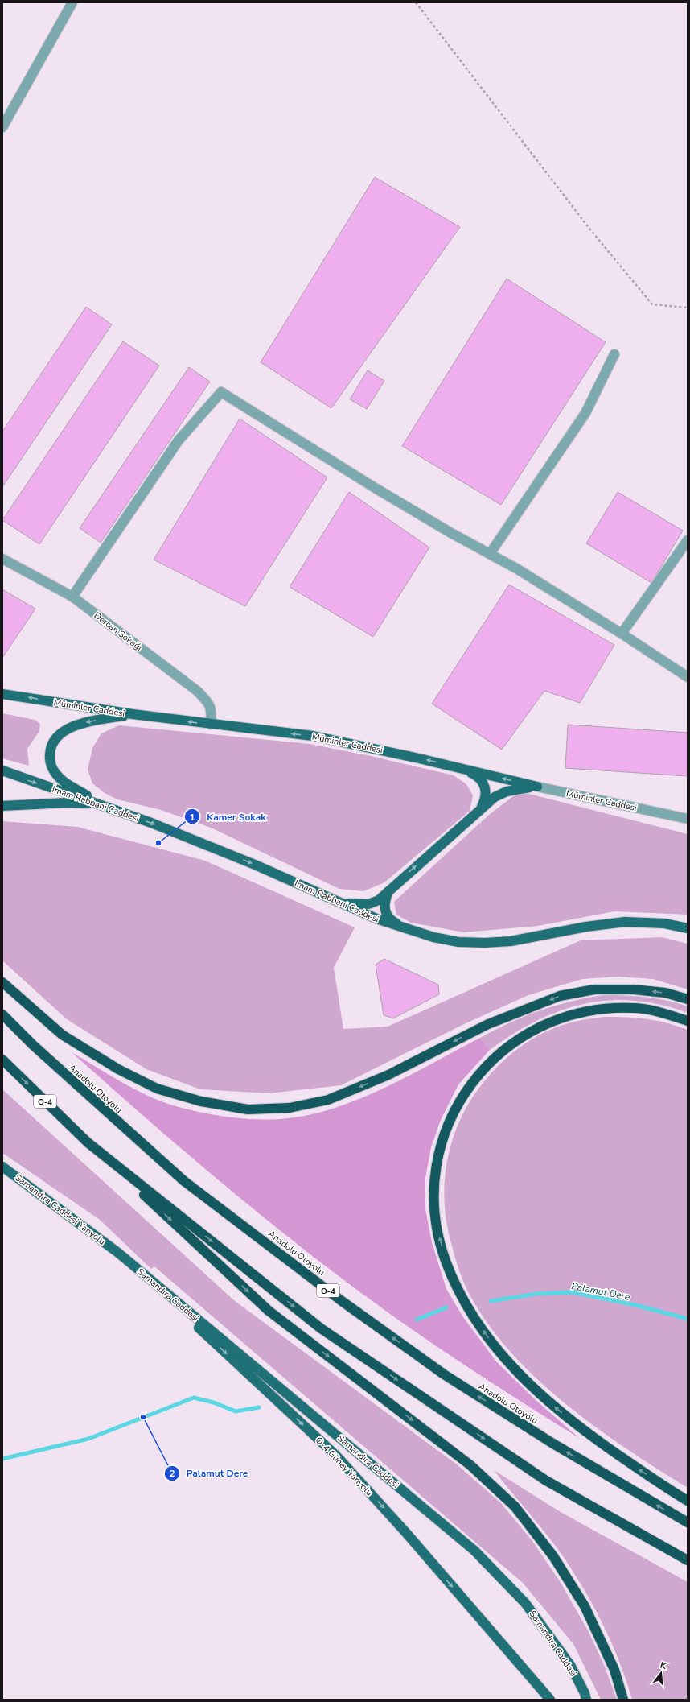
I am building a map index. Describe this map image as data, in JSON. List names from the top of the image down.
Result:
{
  "streets": {
    "highway": ["Anadolu Otoyolu", "O-4"],
    "main road": [
      "Müminler Caddesi",
      "İmam Rabbani Caddesi",
      "Samandıra Caddesi Yanyolu",
      "Samandıra Caddesi",
      "O-4 Güney Yanyolu"
    ],
    "street": ["Dercan Sokağı"]
  },
  "crossings": [
    ["Dercan Sokağı", "Müminler Caddesi"],
    ["Samandıra Caddesi Yanyolu", "Samandıra Caddesi"],
    ["Samandıra Caddesi Yanyolu", "O-4 Güney Yanyolu"],
    ["Samandıra Caddesi", "O-4 Güney Yanyolu"]
  ],
  "one_way": ["Müminler Caddesi", "İmam Rabbani Caddesi", "O-4 Güney Yanyolu"],
  "water": ["Palamut Dere"],
  "places": ["Kamer Sokak", "Palamut Dere"],
  "north": "top"
}
